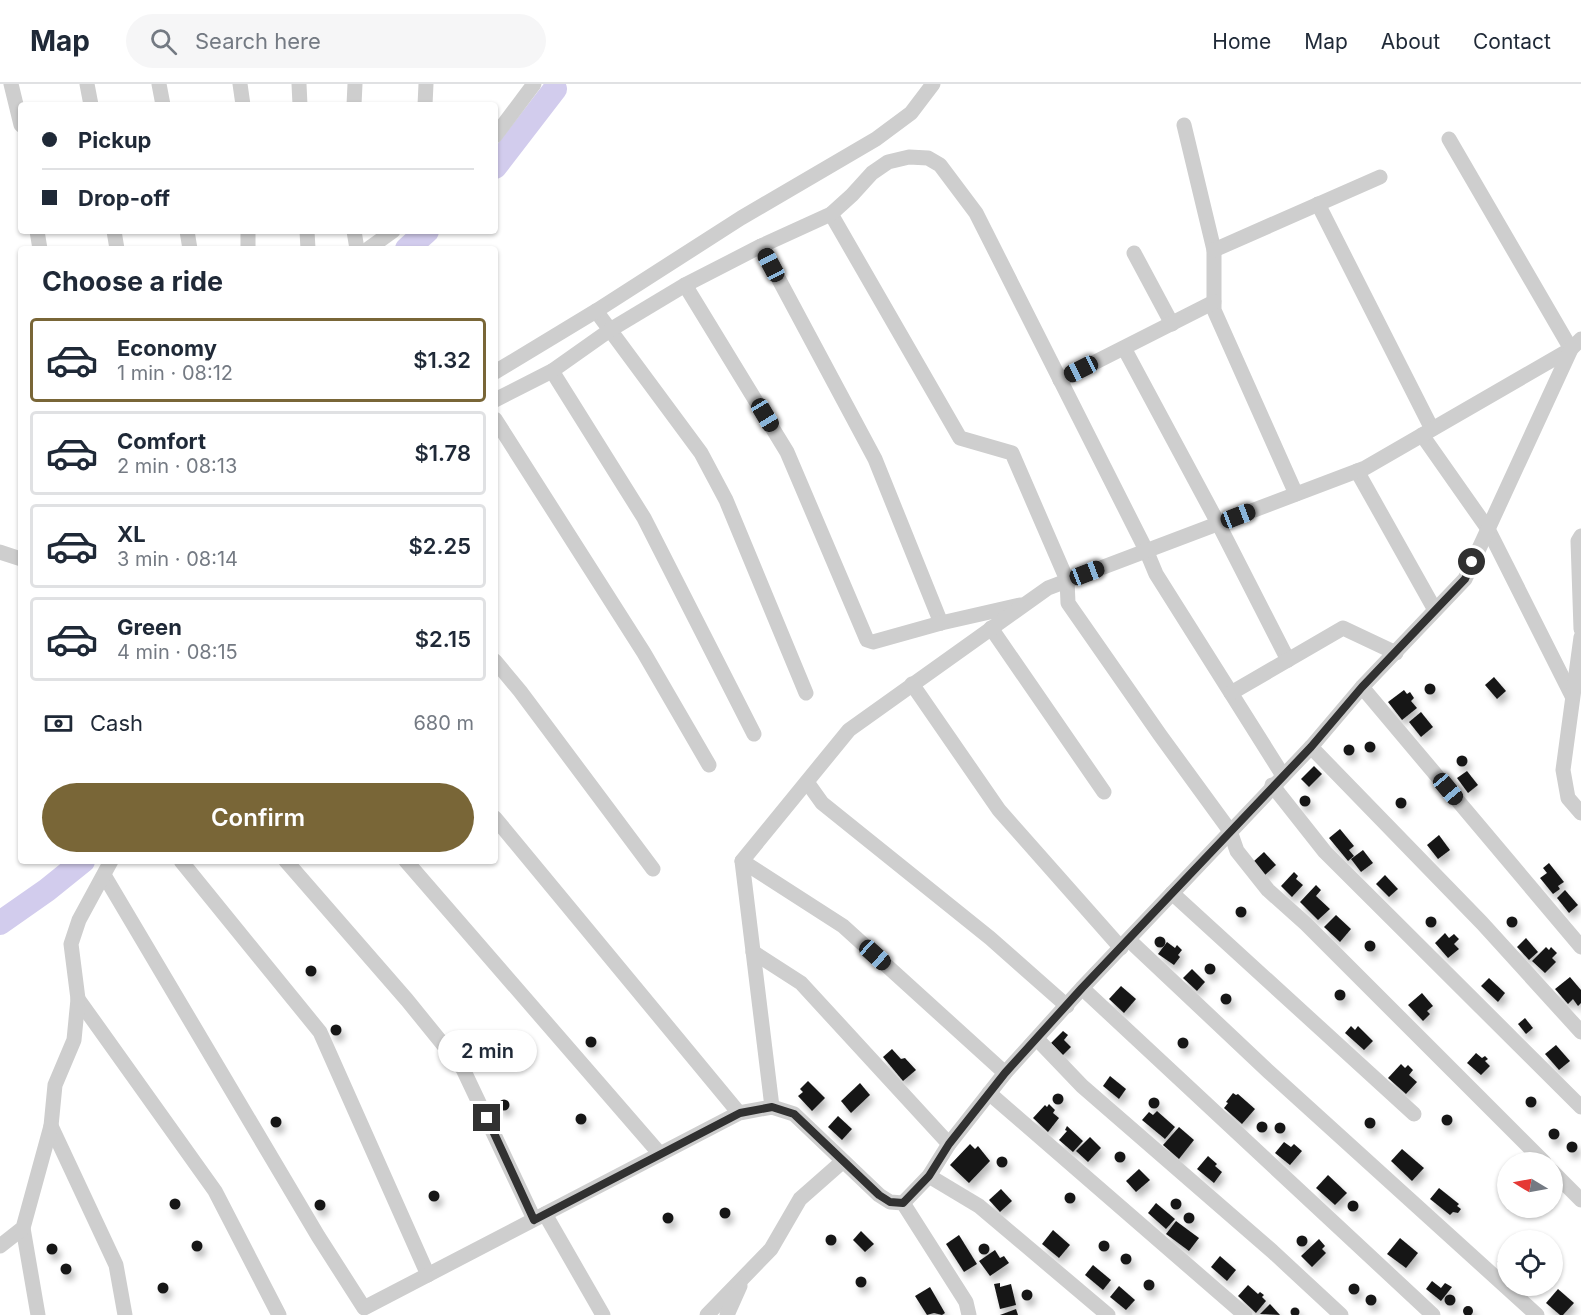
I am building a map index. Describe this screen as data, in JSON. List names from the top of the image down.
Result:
{
  "north": "left",
  "page": {
    "header": "Map",
    "search": "Search here",
    "nav": [
      "Home",
      "Map",
      "About",
      "Contact"
    ],
    "banner": ["Pickup", "Drop-off"],
    "heading": "Choose a ride",
    "list": [
      {
        "name": "Economy",
        "note": "1 min · 08:12",
        "value": "$1.32"
      },
      {
        "name": "Comfort",
        "note": "2 min · 08:13",
        "value": "$1.78"
      },
      {
        "name": "XL",
        "note": "3 min · 08:14",
        "value": "$2.25"
      },
      {
        "name": "Green",
        "note": "4 min · 08:15",
        "value": "$2.15"
      }
    ],
    "pay": ["Cash", "680 m"],
    "buttons": "Confirm",
    "bubble": "2 min"
  }
}
